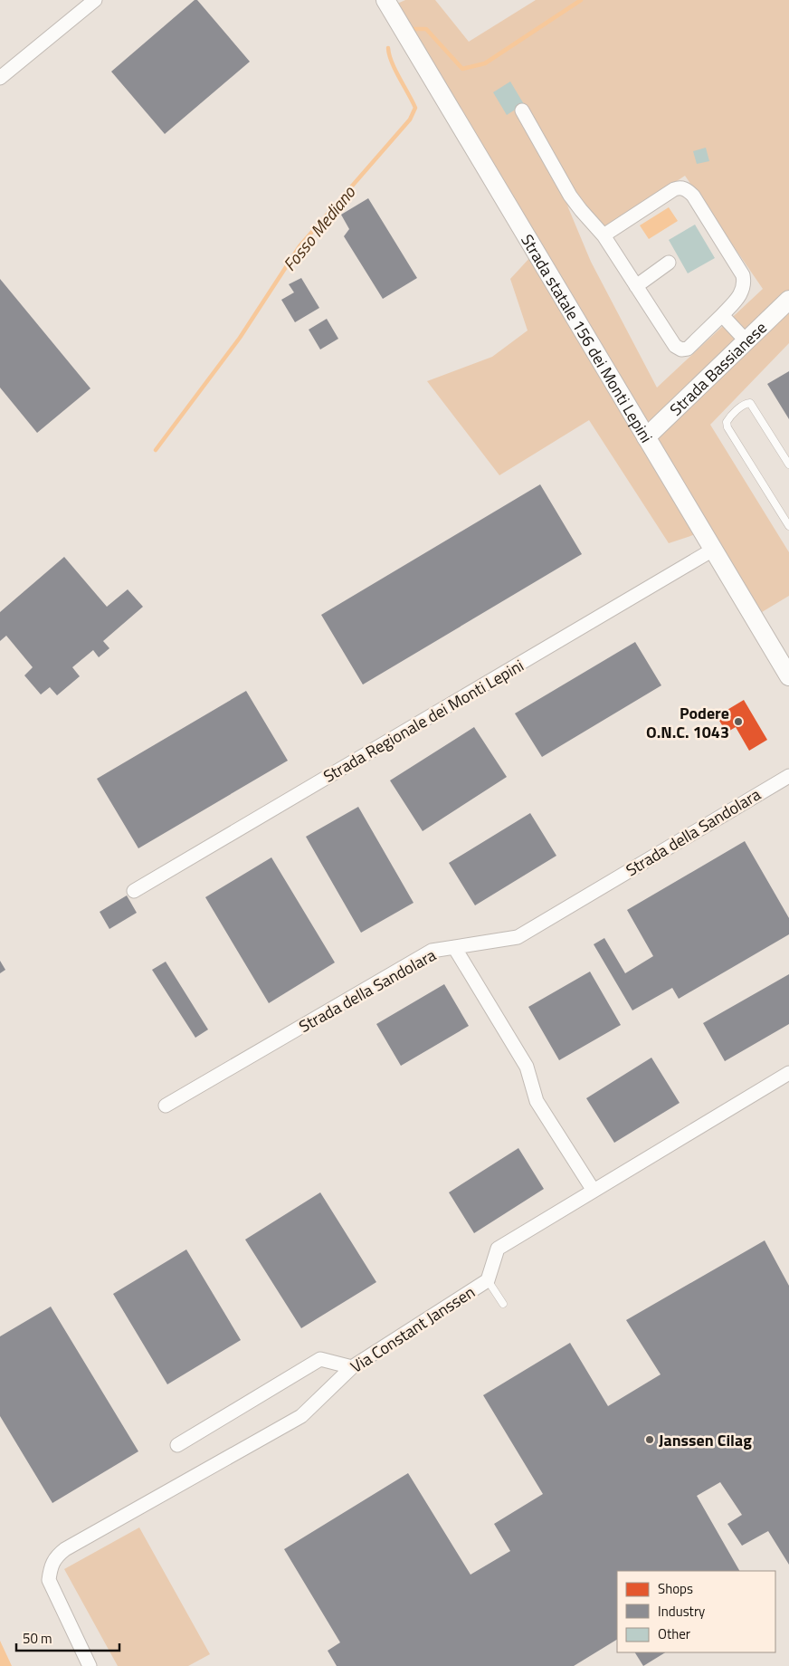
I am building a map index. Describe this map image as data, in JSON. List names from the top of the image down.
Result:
{
  "streets": {
    "main road": ["Strada statale 156 dei Monti Lepini", "Strada Bassianese"],
    "street": ["Strada Regionale dei Monti Lepini", "Strada della Sandolara", "Via Constant Janssen"]
  },
  "crossings": [
    ["Strada statale 156 dei Monti Lepini", "Strada Bassianese"],
    ["Strada statale 156 dei Monti Lepini", "Strada Regionale dei Monti Lepini"]
  ],
  "water": ["Fosso Mediano"],
  "places": ["Podere O.N.C. 1043", "Janssen Cilag"],
  "legend": ["Shops", "Industry", "Other"],
  "scale_bar": "50 m"
}
